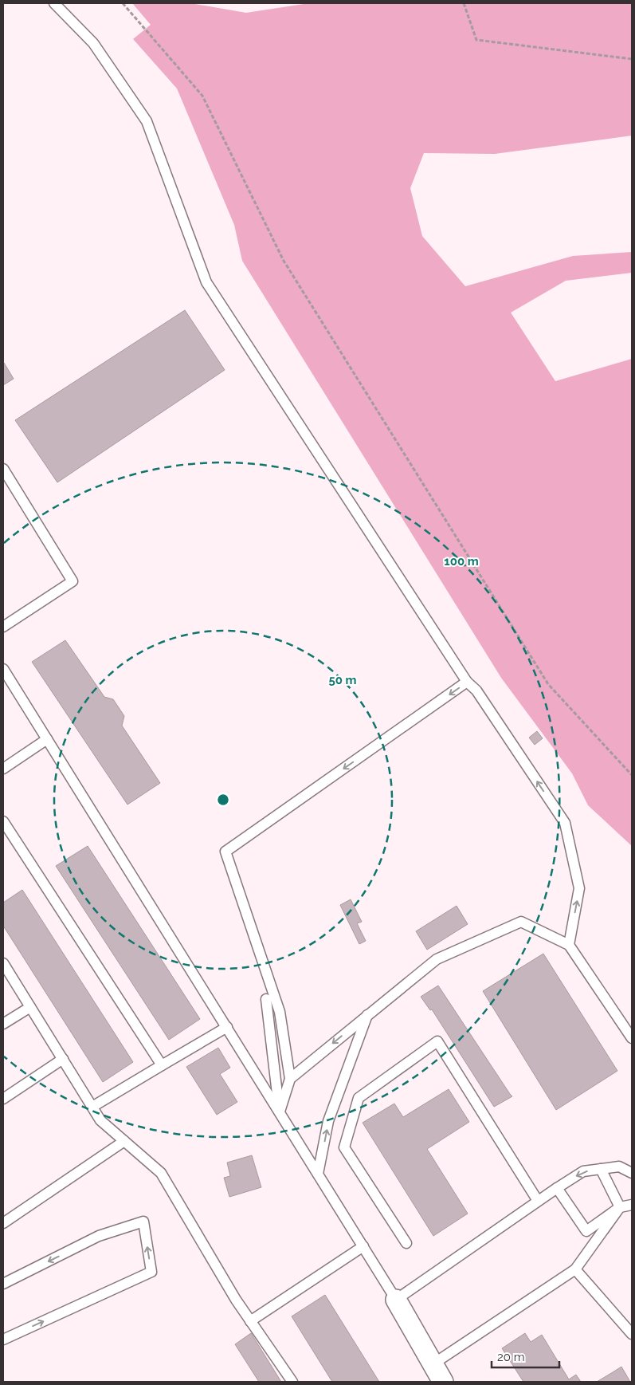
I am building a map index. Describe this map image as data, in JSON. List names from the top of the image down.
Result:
{
  "scale_bar": "20 m",
  "rings": ["100 m", "50 m"]
}
